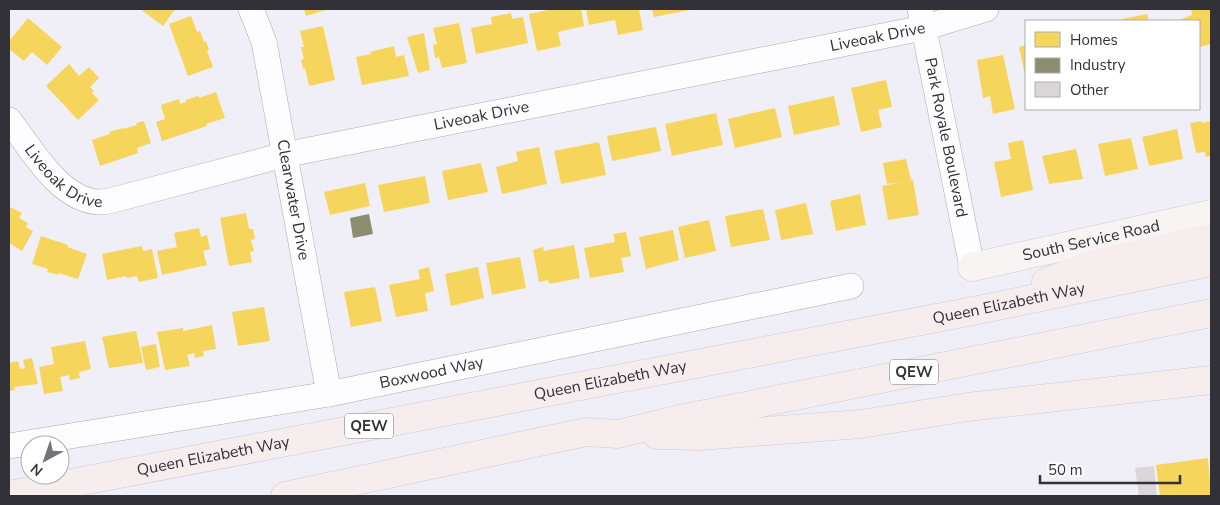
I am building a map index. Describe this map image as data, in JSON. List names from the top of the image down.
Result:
{
  "streets": {
    "highway": ["Queen Elizabeth Way", "QEW"],
    "main road": ["South Service Road"],
    "street": [
      "Liveoak Drive",
      "Park Royale Boulevard",
      "Clearwater Drive",
      "Boxwood Way"
    ]
  },
  "crossings": [
    ["Liveoak Drive", "Park Royale Boulevard"],
    ["Liveoak Drive", "Clearwater Drive"],
    ["Park Royale Boulevard", "South Service Road"],
    ["Clearwater Drive", "Boxwood Way"]
  ],
  "legend": ["Homes", "Industry", "Other"],
  "scale_bar": "50 m",
  "north": "bottom left"
}
